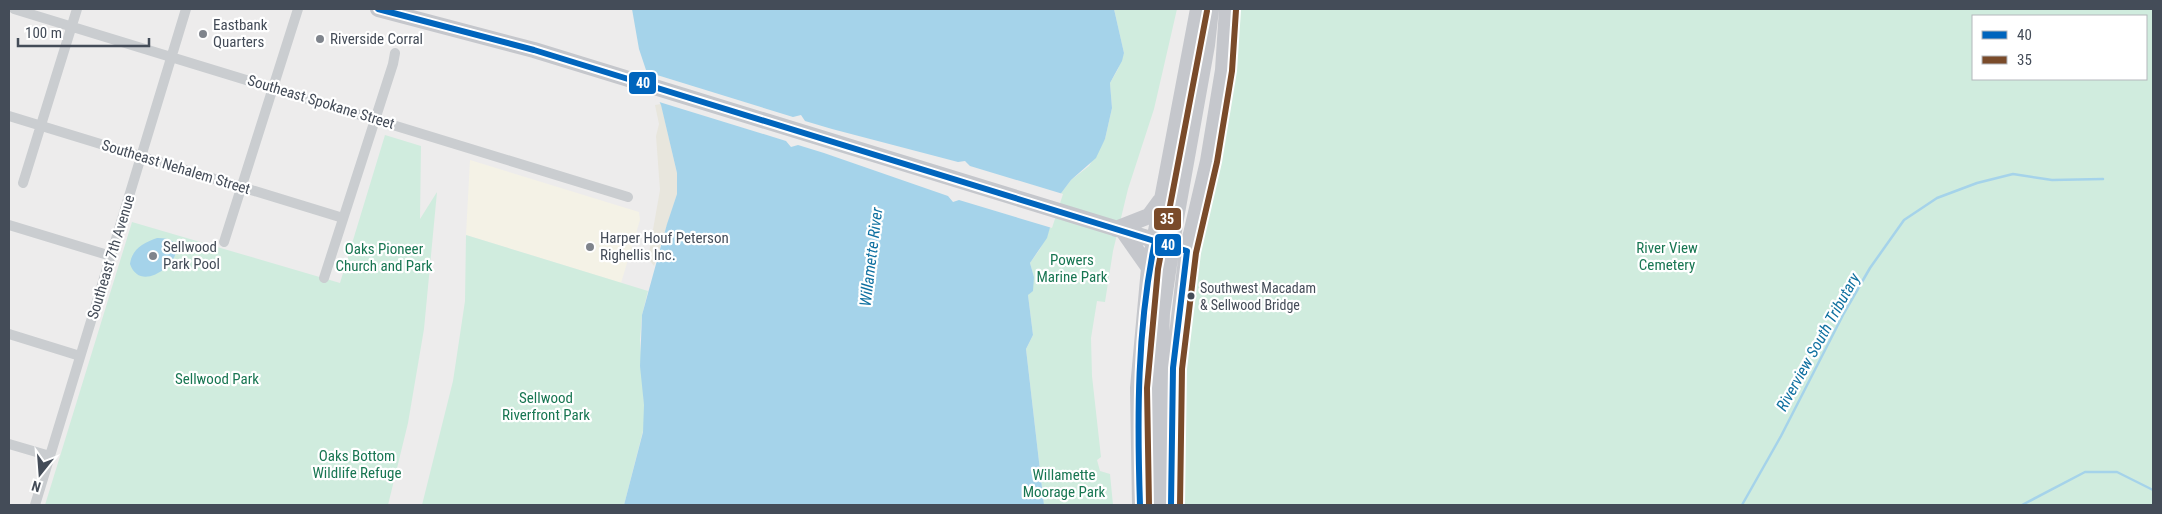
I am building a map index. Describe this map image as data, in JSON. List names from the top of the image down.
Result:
{
  "streets": {
    "street": ["Southeast Spokane Street", "Southeast Nehalem Street", "Southeast 7th Avenue"]
  },
  "crossings": [
    ["Southeast Spokane Street", "Southeast 7th Avenue"],
    ["Southeast Nehalem Street", "Southeast 7th Avenue"]
  ],
  "water": ["Willamette River", "Riverview South Tributary"],
  "parks": [
    "River View Cemetery",
    "Oaks Pioneer Church and Park",
    "Powers Marine Park",
    "Sellwood Park",
    "Sellwood Riverfront Park",
    "Oaks Bottom Wildlife Refuge",
    "Willamette Moorage Park"
  ],
  "places": [
    "Eastbank Quarters",
    "Riverside Corral",
    "Harper Houf Peterson Righellis Inc.",
    "Sellwood Park Pool",
    "Southwest Macadam & Sellwood Bridge"
  ],
  "lines": ["transit line 40", "transit line 35"],
  "legend": ["40", "35"],
  "scale_bar": "100 m",
  "north": "bottom"
}
